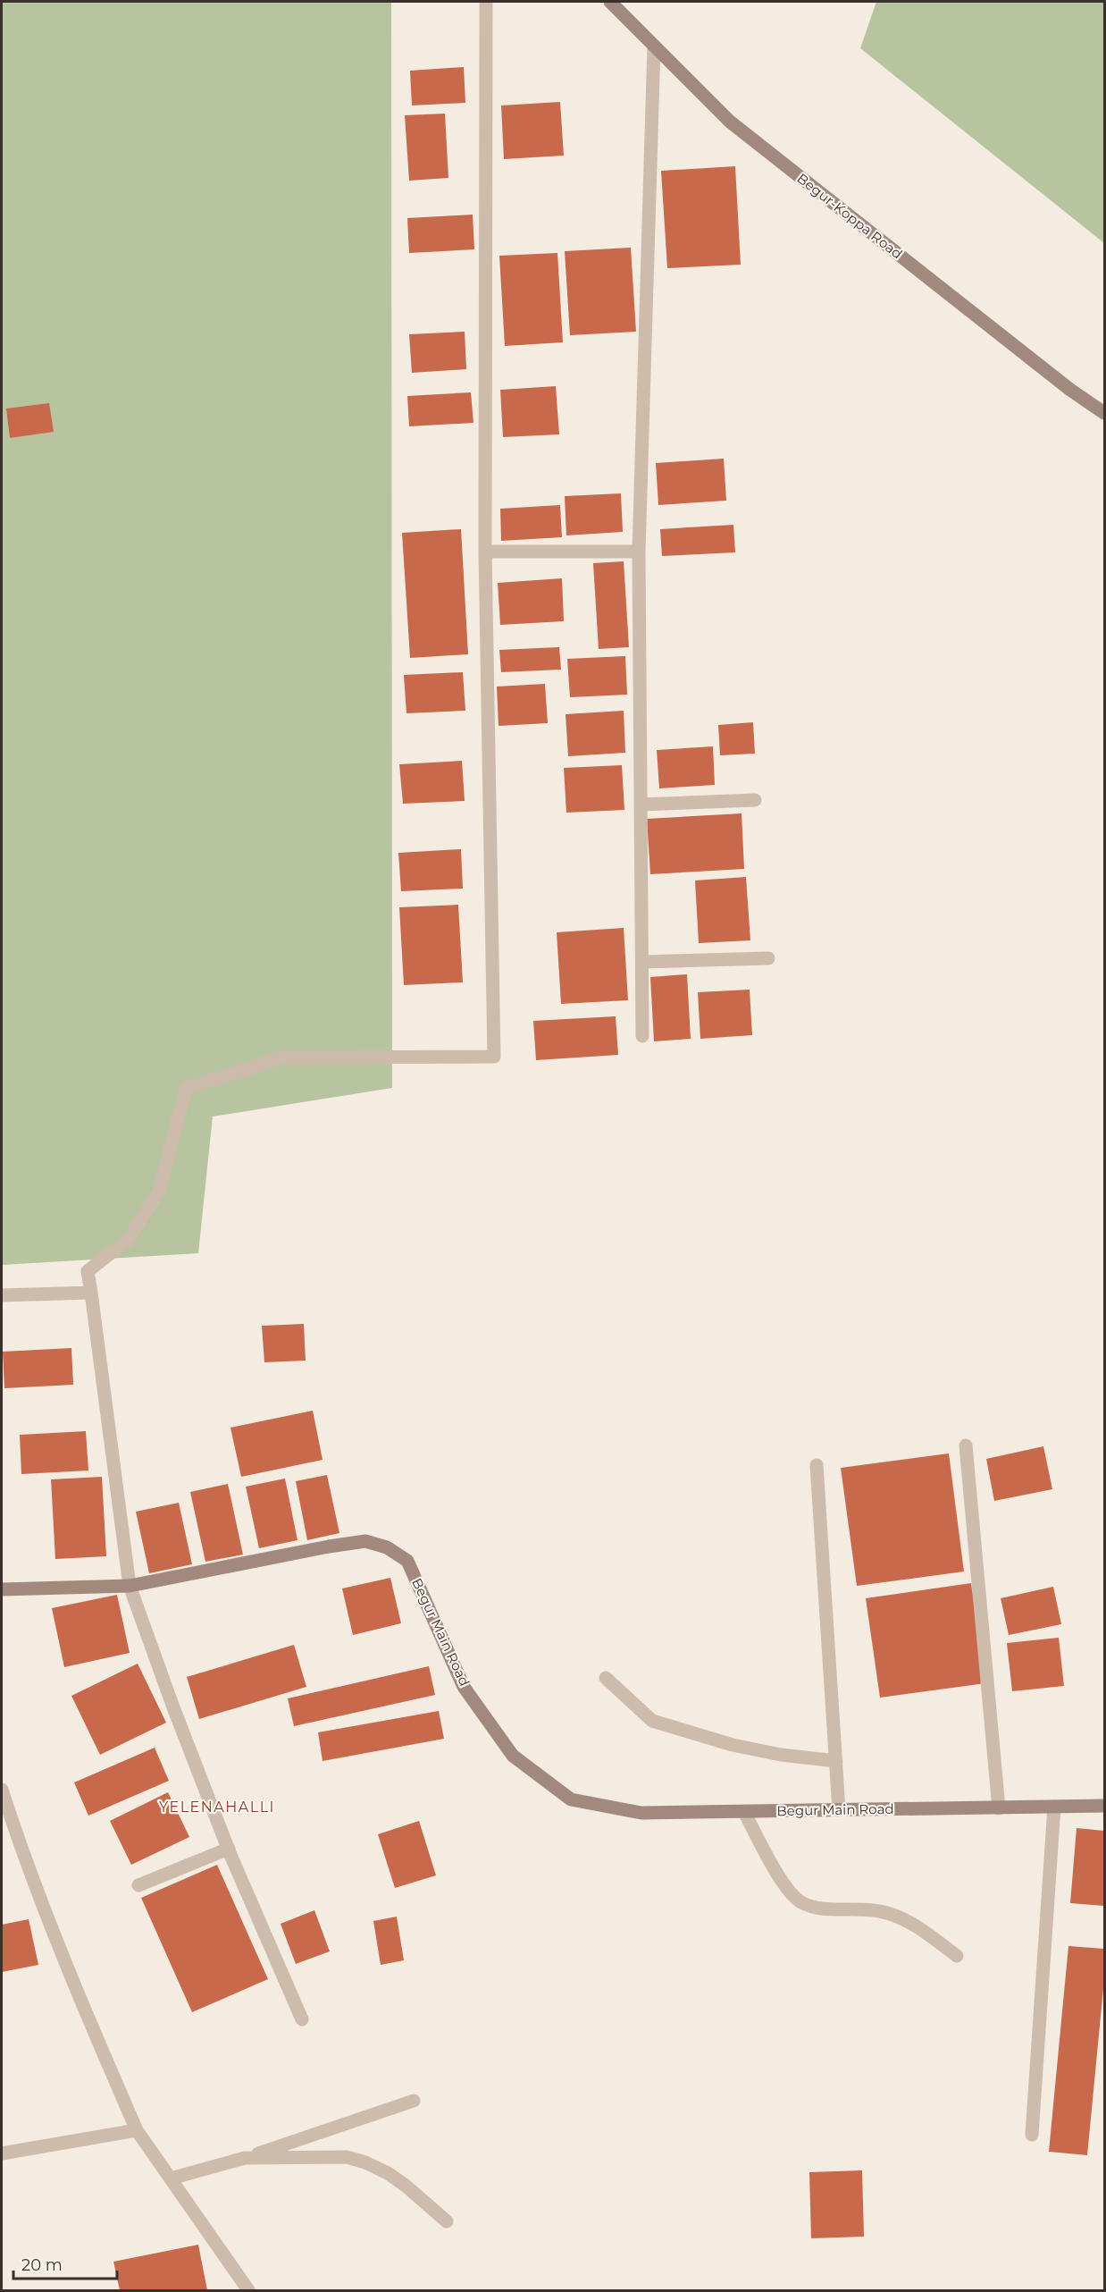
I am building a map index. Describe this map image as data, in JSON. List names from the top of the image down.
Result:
{
  "streets": {
    "street": ["Begur-Koppa Road", "Begur Main Road"]
  },
  "districts": ["YELENAHALLI"],
  "scale_bar": "20 m"
}
